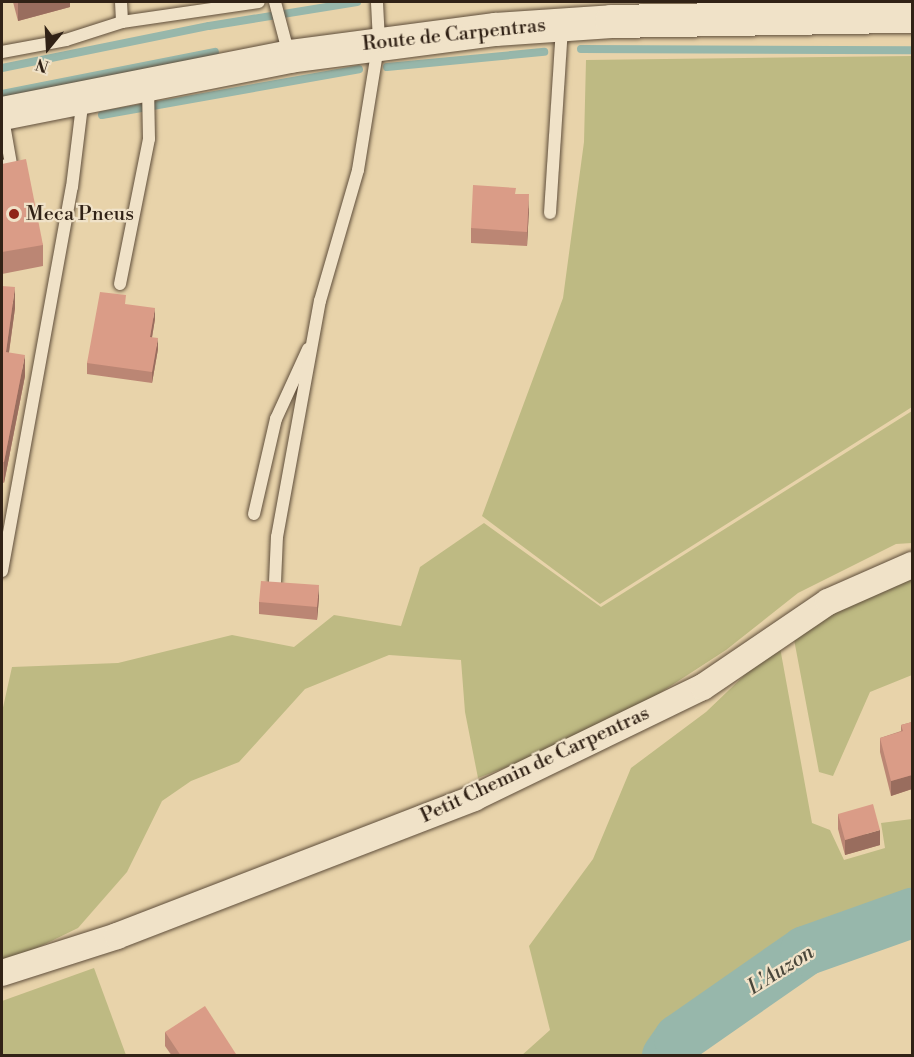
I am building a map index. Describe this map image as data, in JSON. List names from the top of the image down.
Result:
{
  "streets": {
    "main road": ["Route de Carpentras"],
    "street": ["Petit Chemin de Carpentras"]
  },
  "water": ["L'Auzon"],
  "places": ["Meca Pneus"],
  "north": "bottom"
}
